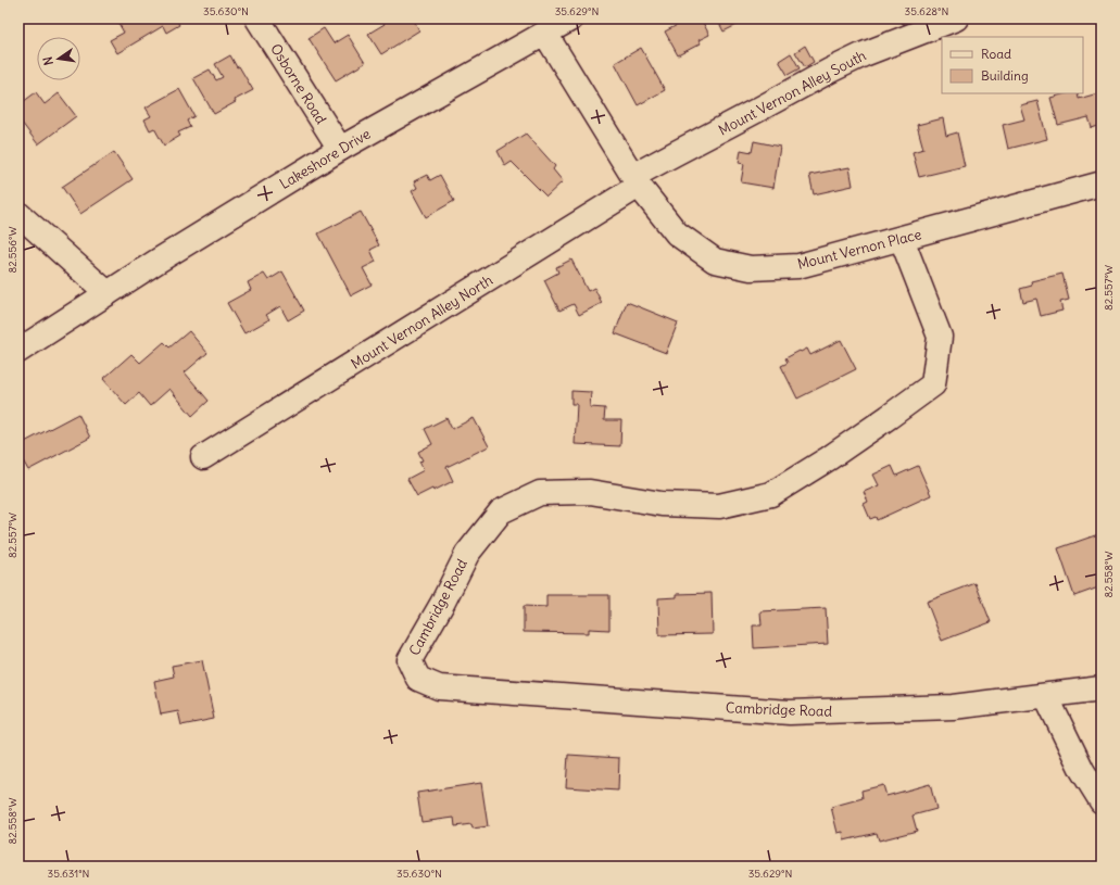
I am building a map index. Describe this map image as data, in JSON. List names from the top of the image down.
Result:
{
  "streets": {
    "street": [
      "Osborne Road",
      "Mount Vernon Alley South",
      "Lakeshore Drive",
      "Mount Vernon Place",
      "Mount Vernon Alley North",
      "Cambridge Road"
    ]
  },
  "crossings": [
    ["Osborne Road", "Lakeshore Drive"],
    ["Mount Vernon Alley South", "Mount Vernon Place"],
    ["Mount Vernon Alley South", "Mount Vernon Alley North"],
    ["Lakeshore Drive", "Mount Vernon Place"],
    ["Mount Vernon Place", "Mount Vernon Alley North"],
    ["Mount Vernon Place", "Cambridge Road"]
  ],
  "legend": ["Road", "Building"],
  "north": "left",
  "coordinates": [
    "35.630°N",
    "35.629°N",
    "35.628°N",
    "82.556°W",
    "82.557°W",
    "82.558°W",
    "35.631°N"
  ]
}
